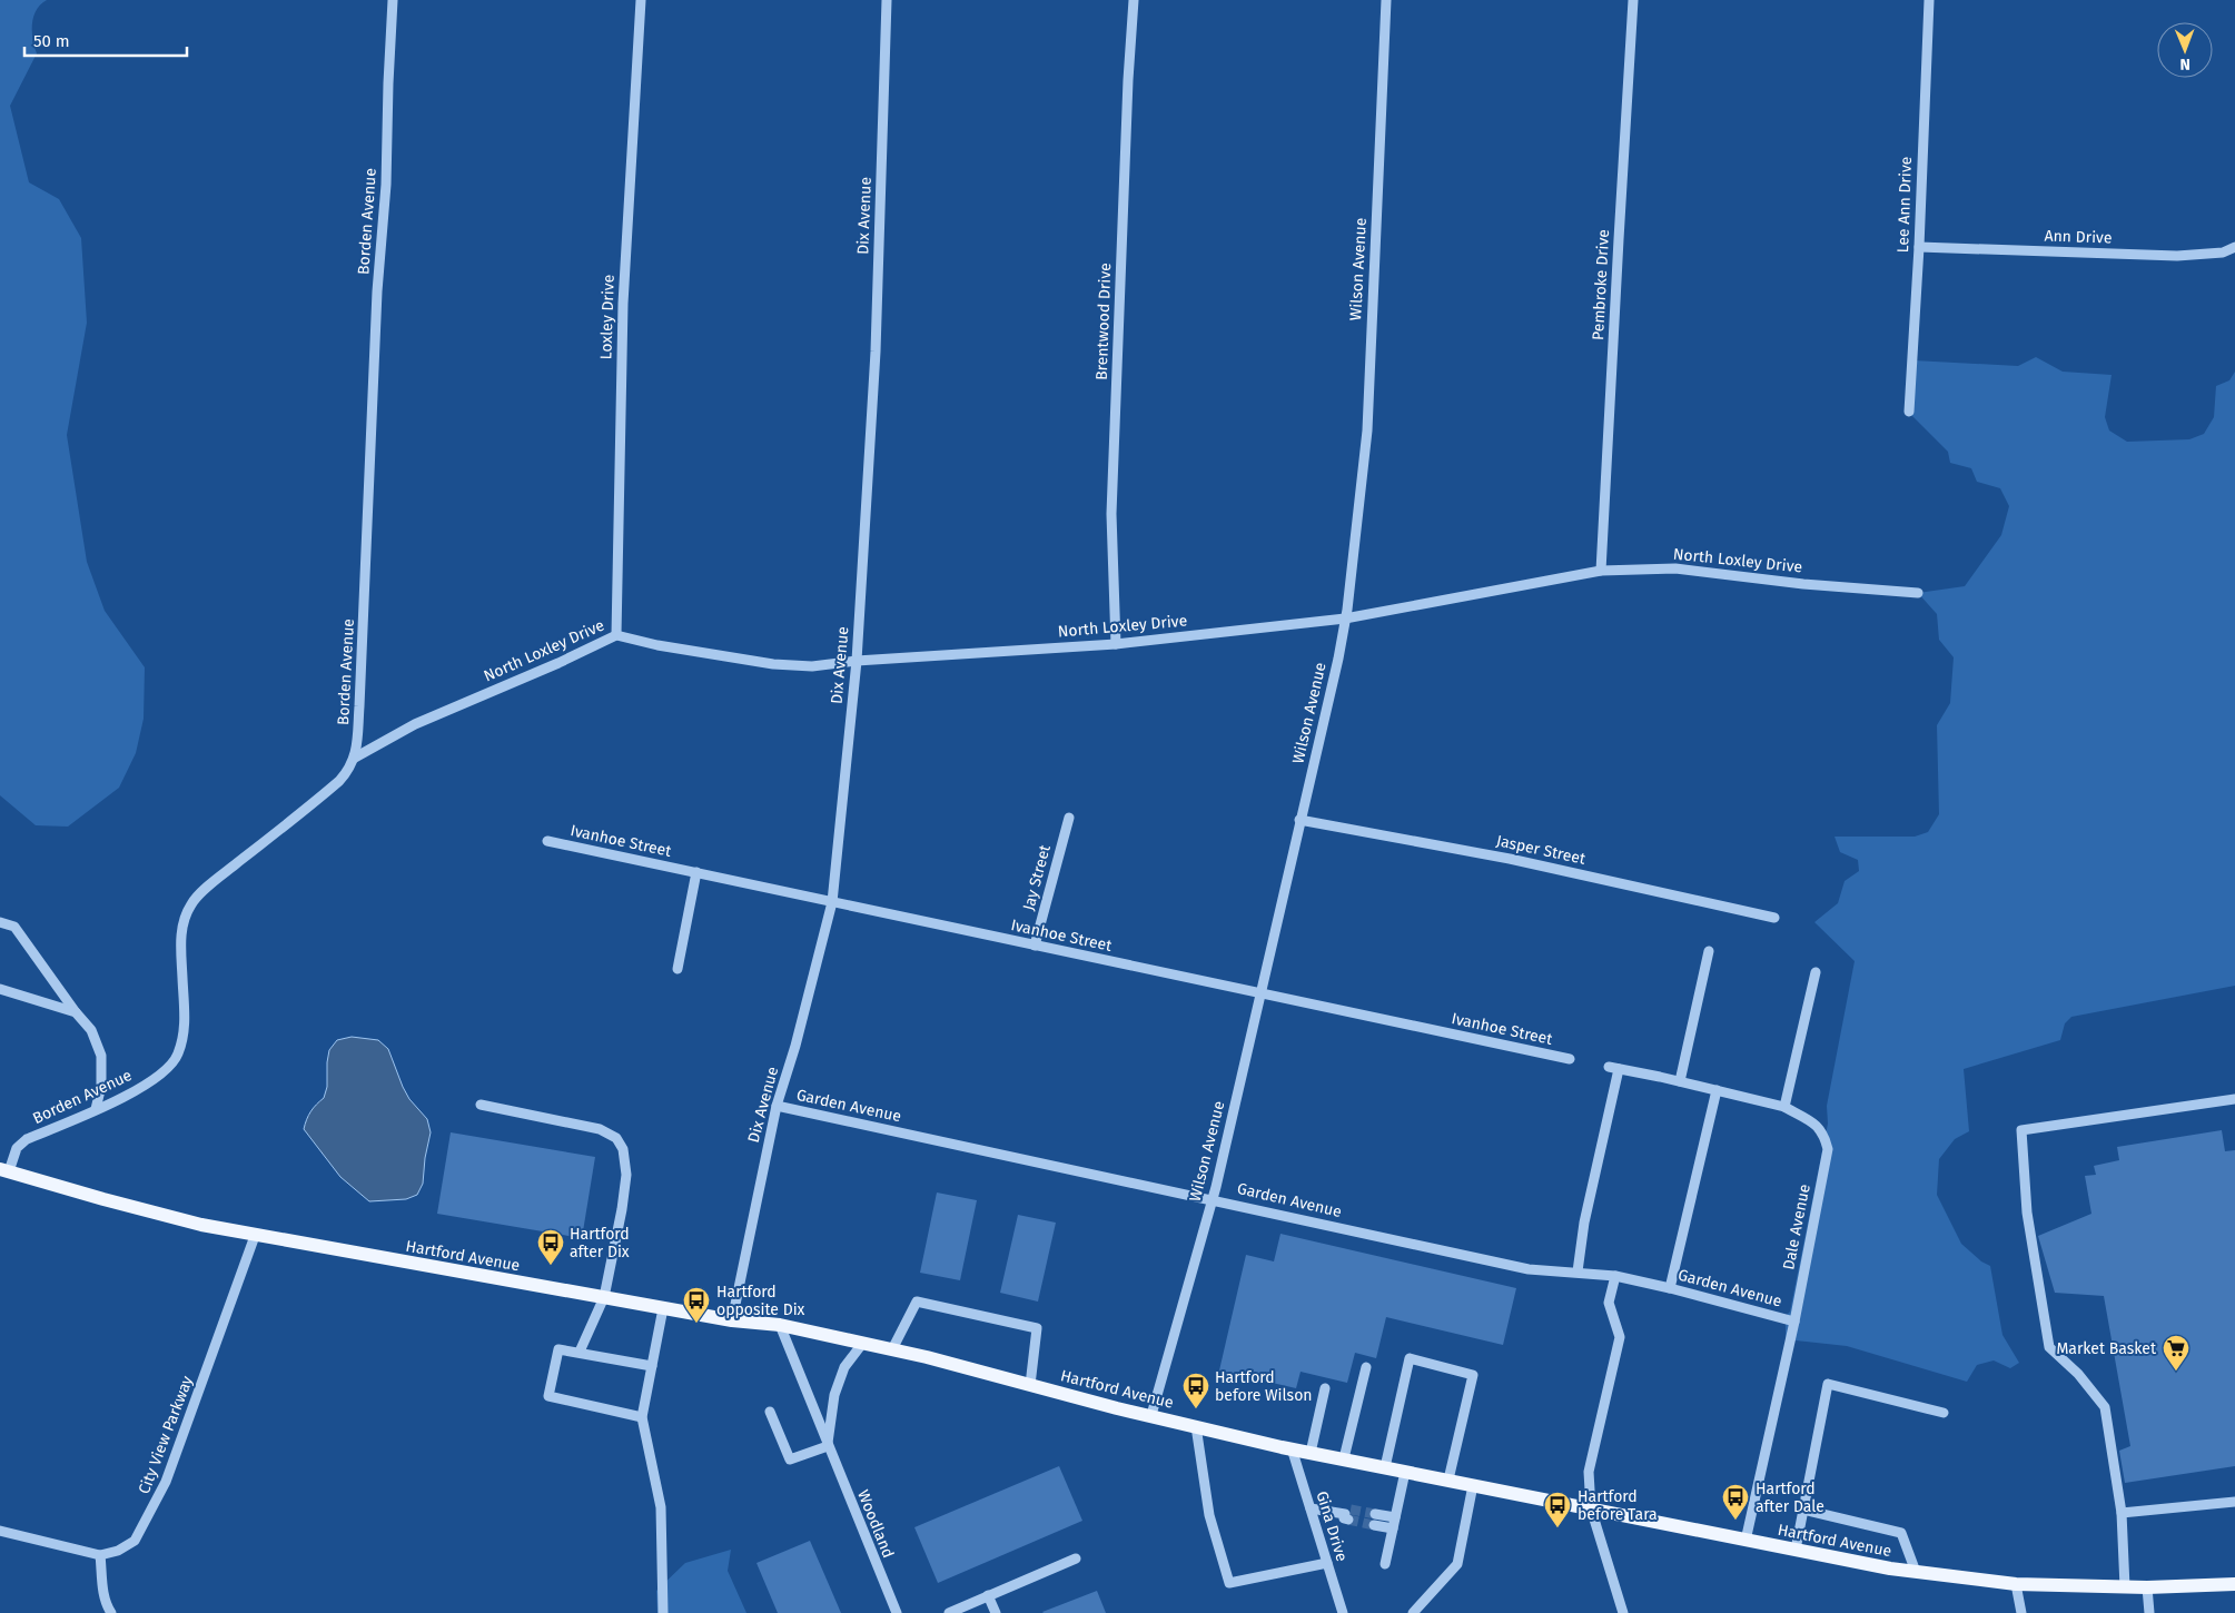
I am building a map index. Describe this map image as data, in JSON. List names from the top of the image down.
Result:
{
  "streets": {
    "main road": ["Hartford Avenue"],
    "street": [
      "Lee Ann Drive",
      "Dix Avenue",
      "Borden Avenue",
      "Ann Drive",
      "Wilson Avenue",
      "Pembroke Drive",
      "Loxley Drive",
      "Brentwood Drive",
      "North Loxley Drive",
      "Ivanhoe Street",
      "Jasper Street",
      "Jay Street",
      "Garden Avenue",
      "Dale Avenue",
      "City View Parkway",
      "Woodland",
      "Gina Drive"
    ]
  },
  "crossings": [
    ["Lee Ann Drive", "Ann Drive"],
    ["Dix Avenue", "North Loxley Drive"],
    ["Dix Avenue", "Ivanhoe Street"],
    ["Dix Avenue", "Garden Avenue"],
    ["Dix Avenue", "Hartford Avenue"],
    ["Borden Avenue", "North Loxley Drive"],
    ["Borden Avenue", "Hartford Avenue"],
    ["Wilson Avenue", "North Loxley Drive"],
    ["Wilson Avenue", "Ivanhoe Street"],
    ["Wilson Avenue", "Jasper Street"],
    ["Wilson Avenue", "Garden Avenue"],
    ["Wilson Avenue", "Hartford Avenue"],
    ["Pembroke Drive", "North Loxley Drive"],
    ["Loxley Drive", "North Loxley Drive"],
    ["Brentwood Drive", "North Loxley Drive"],
    ["Ivanhoe Street", "Jay Street"],
    ["Garden Avenue", "Dale Avenue"],
    ["Dale Avenue", "Hartford Avenue"],
    ["Hartford Avenue", "City View Parkway"],
    ["Hartford Avenue", "Woodland"],
    ["Hartford Avenue", "Gina Drive"]
  ],
  "places": {
    "bus stop": [
      "Hartford after Dix",
      "Hartford opposite Dix",
      "Hartford before Wilson",
      "Hartford after Dale",
      "Hartford before Tara"
    ],
    "supermarket": ["Market Basket"]
  },
  "scale_bar": "50 m",
  "north": "bottom"
}
